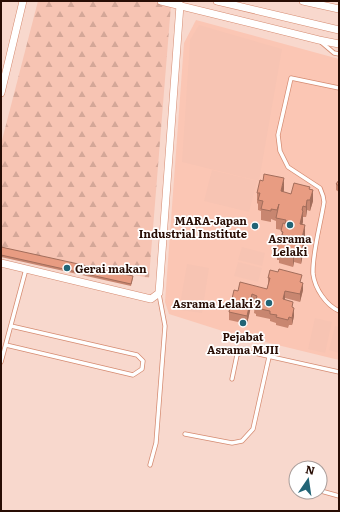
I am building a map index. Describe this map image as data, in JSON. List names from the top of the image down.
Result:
{
  "places": [
    "Asrama Lelaki",
    "MARA-Japan Industrial Institute",
    "Gerai makan",
    "Asrama Lelaki 2",
    "Pejabat Asrama MJII"
  ],
  "north": "top"
}
